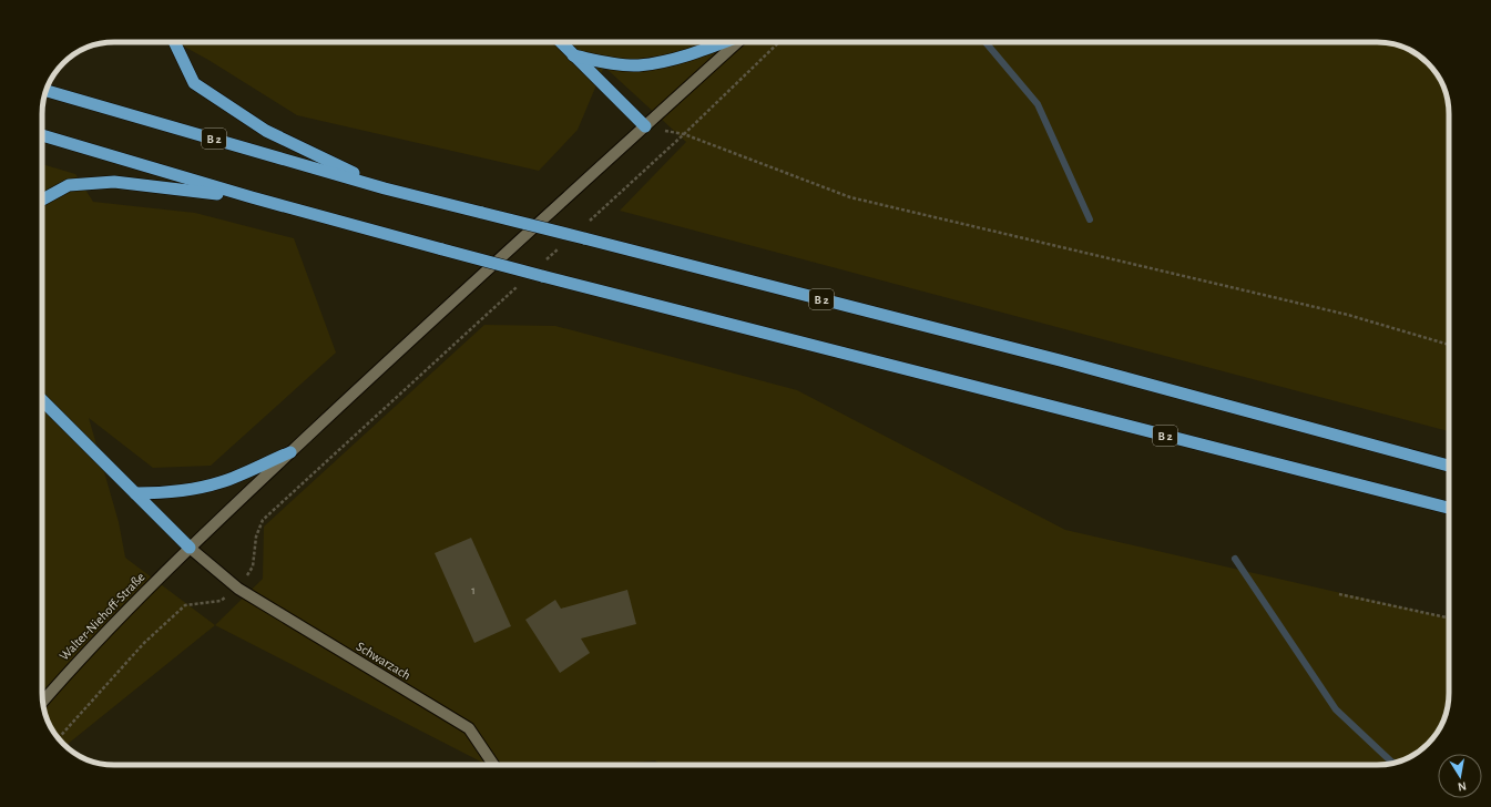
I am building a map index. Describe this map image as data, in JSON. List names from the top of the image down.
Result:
{
  "streets": {
    "highway": ["B 2"],
    "main road": ["Walter-Niehoff-Straße", "Schwarzach"]
  },
  "crossings": [
    ["Walter-Niehoff-Straße", "Schwarzach"]
  ],
  "house_numbers": ["1"],
  "north": "bottom"
}
